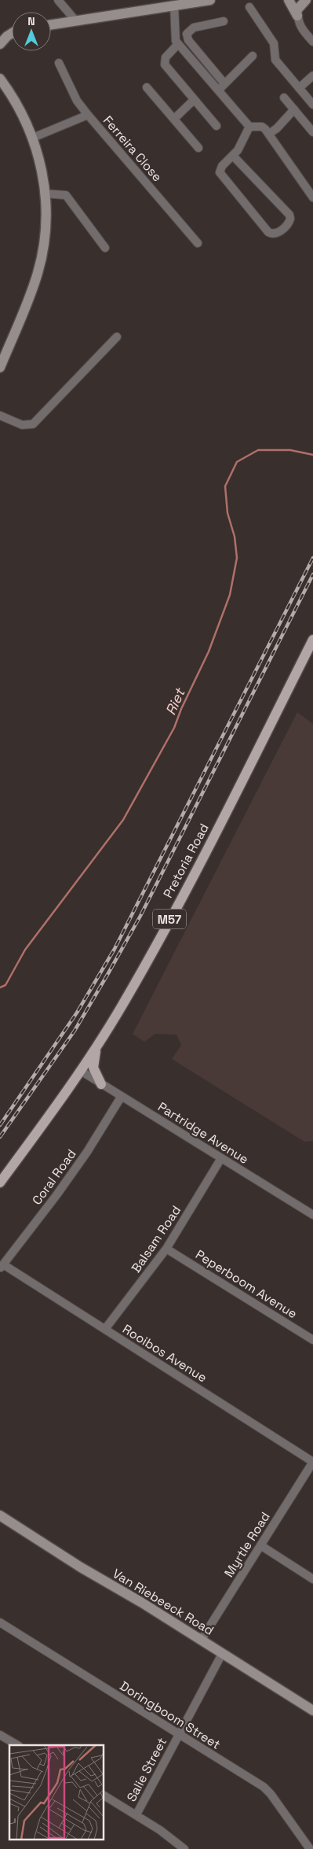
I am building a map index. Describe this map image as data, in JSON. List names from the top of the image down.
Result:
{
  "streets": {
    "main road": ["Pretoria Road", "M57"],
    "street": [
      "Ferreira Close",
      "Partridge Avenue",
      "Coral Road",
      "Balsam Road",
      "Peperboom Avenue",
      "Rooibos Avenue",
      "Myrtle Road",
      "Van Riebeeck Road",
      "Doringboom Street",
      "Salie Street"
    ]
  },
  "crossings": [
    ["Pretoria Road", "Partridge Avenue"],
    ["Partridge Avenue", "Coral Road"],
    ["Partridge Avenue", "Balsam Road"],
    ["Coral Road", "Rooibos Avenue"],
    ["Balsam Road", "Peperboom Avenue"],
    ["Balsam Road", "Rooibos Avenue"],
    ["Rooibos Avenue", "Myrtle Road"],
    ["Myrtle Road", "Van Riebeeck Road"],
    ["Van Riebeeck Road", "Salie Street"],
    ["Doringboom Street", "Salie Street"]
  ],
  "water": ["Riet"],
  "north": "top"
}
